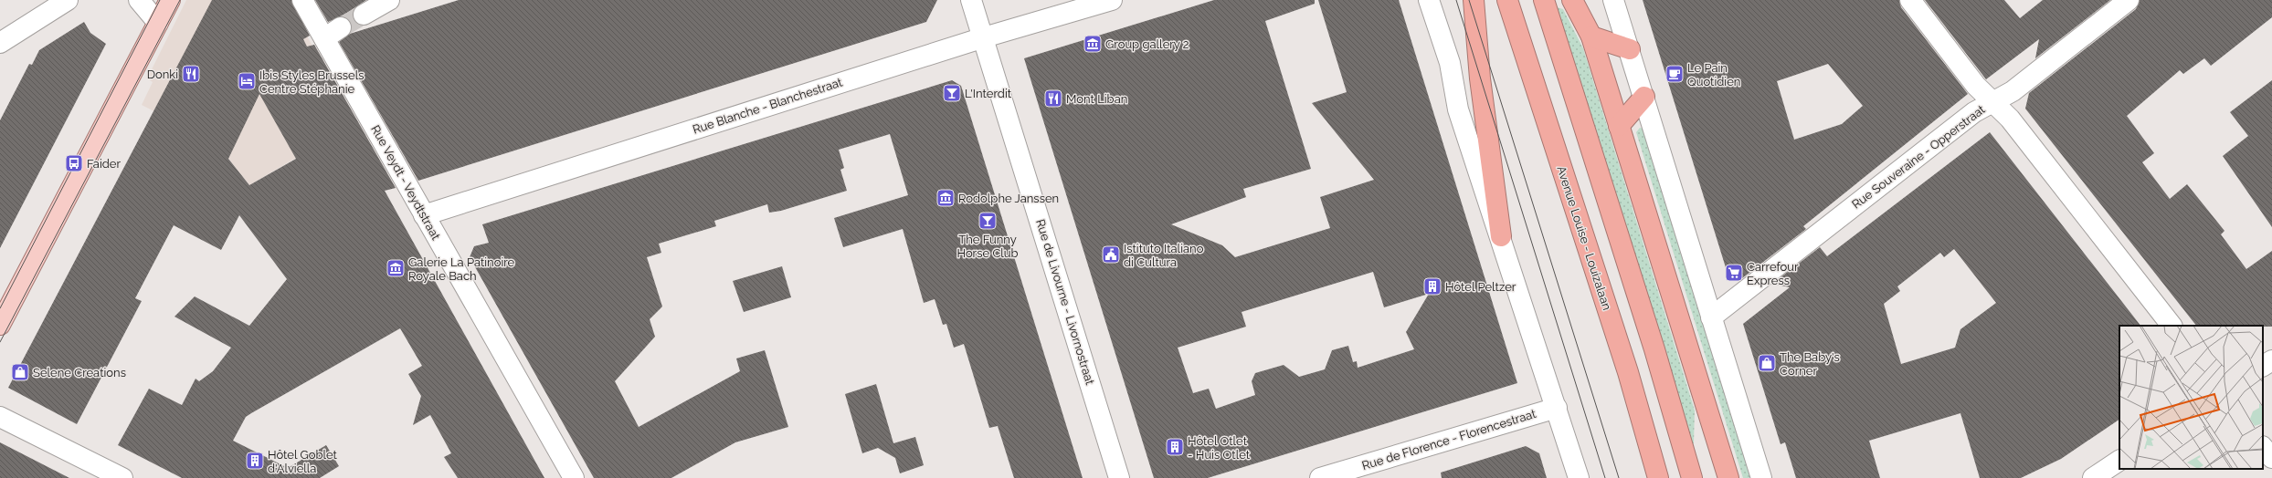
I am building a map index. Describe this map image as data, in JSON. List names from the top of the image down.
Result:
{
  "streets": {
    "highway": ["Avenue Louise - Louizalaan"],
    "street": [
      "Rue Blanche - Blanchestraat",
      "Rue Souveraine - Opperstraat",
      "Rue Veydt - Veydtstraat",
      "Rue de Livourne - Livornostraat",
      "Rue de Florence - Florencestraat"
    ]
  },
  "crossings": [
    ["Rue Blanche - Blanchestraat", "Rue Veydt - Veydtstraat"],
    ["Rue Blanche - Blanchestraat", "Rue de Livourne - Livornostraat"]
  ],
  "places": {
    "museum": ["Group gallery 2", "Rodolphe Janssen", "Galerie La Patinoire Royale Bach"],
    "restaurant": ["Donki", "Mont Liban"],
    "cafe": ["Le Pain Quotidien"],
    "hotel": ["Ibis Styles Brussels Centre Stéphanie"],
    "bar": ["L'Interdit", "The Funny Horse Club"],
    "bus stop": ["Faider"],
    "public building": ["Istituto Italiano di Cultura"],
    "supermarket": ["Carrefour Express"],
    "building": ["Hôtel Peltzer", "Hôtel Otlet - Huis Otlet", "Hôtel Goblet d'Alviella"],
    "shop": ["The Baby's Corner", "Selene Creations"]
  }
}
